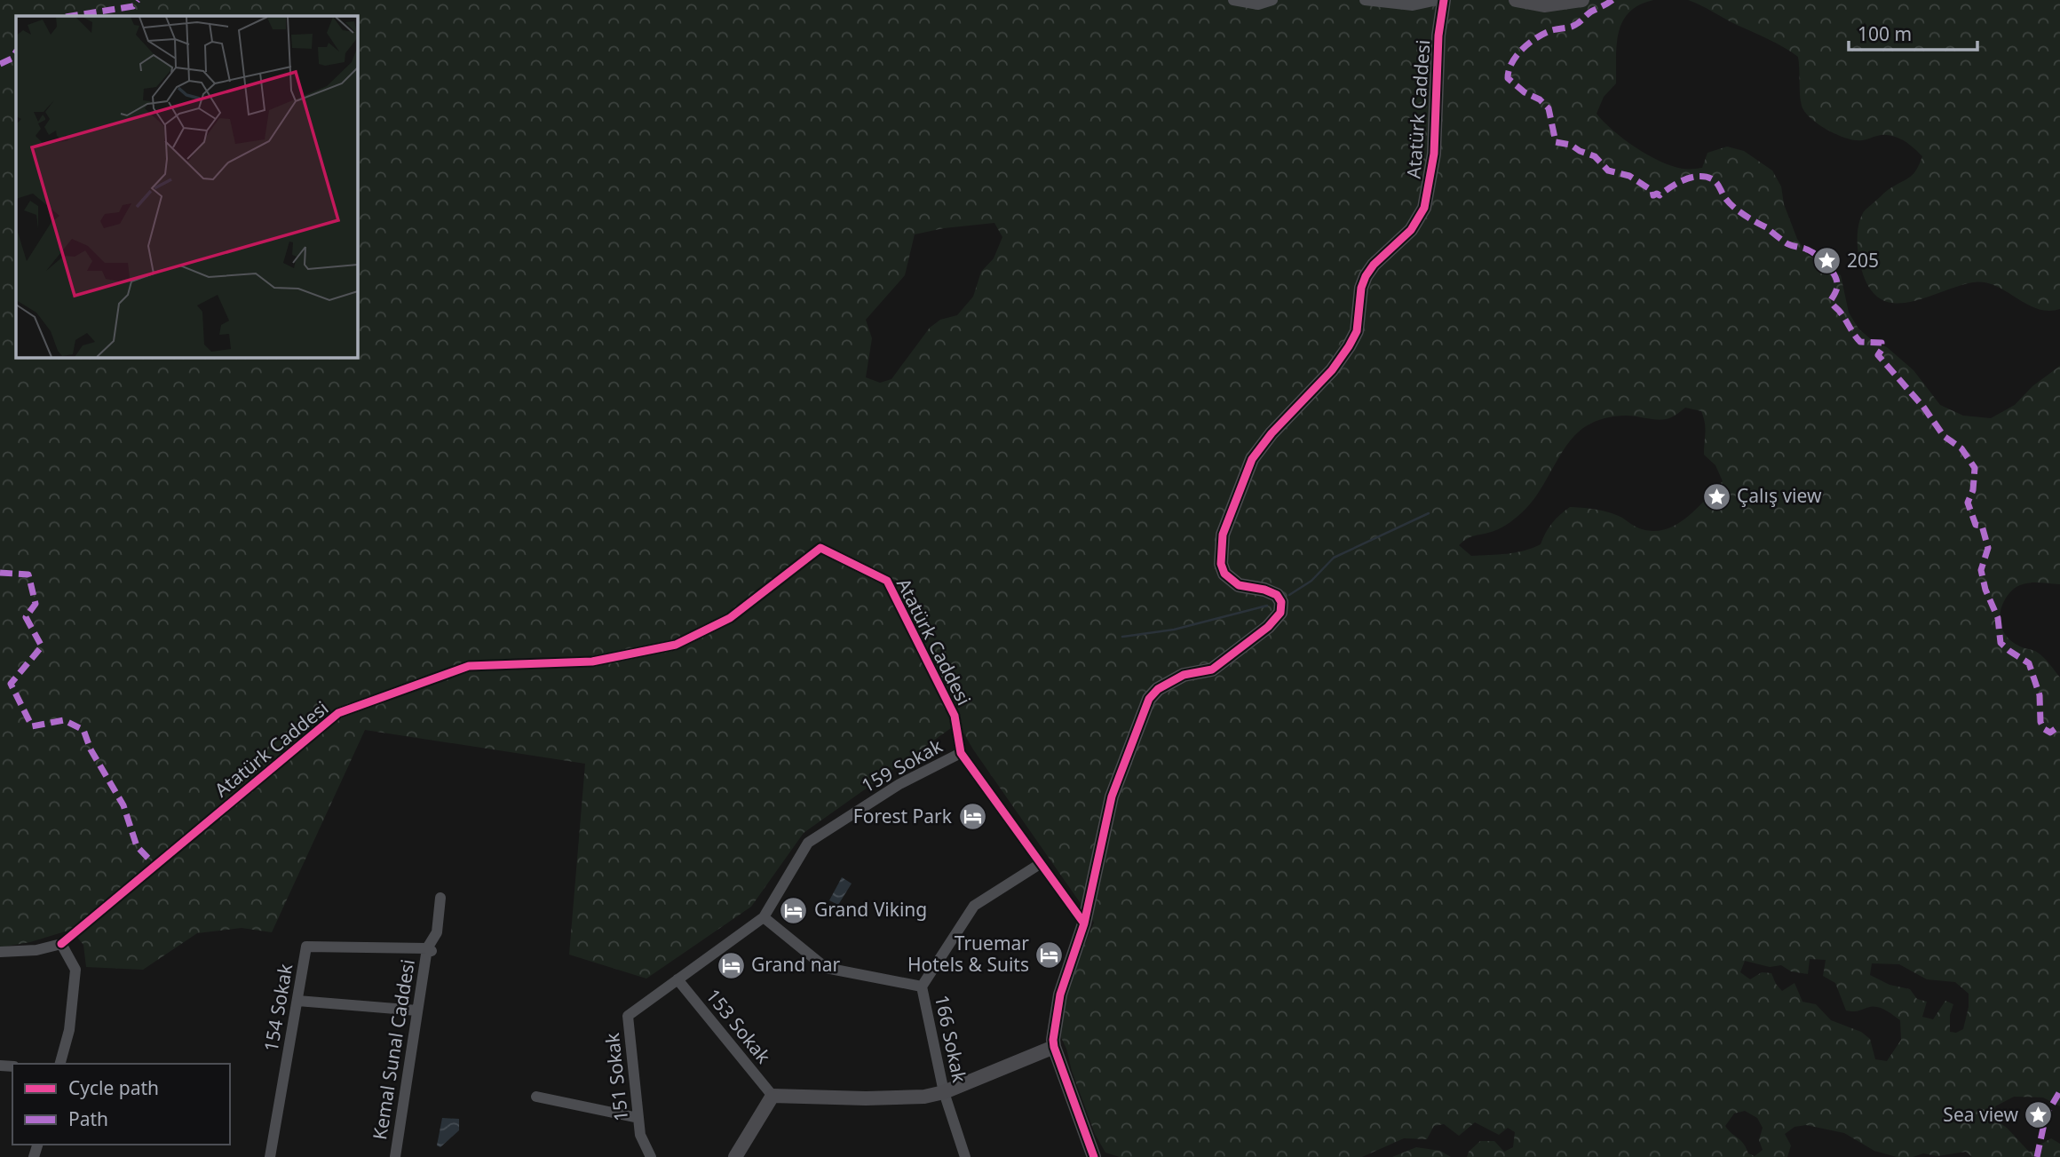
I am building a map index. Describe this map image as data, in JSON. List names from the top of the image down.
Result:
{
  "streets": {
    "street": [
      "Atatürk Caddesi",
      "159 Sokak",
      "154 Sokak",
      "153 Sokak",
      "166 Sokak",
      "Kemal Sunal Caddesi",
      "151 Sokak"
    ]
  },
  "crossings": [
    ["Atatürk Caddesi", "159 Sokak"],
    ["Atatürk Caddesi", "166 Sokak"],
    ["154 Sokak", "Kemal Sunal Caddesi"],
    ["153 Sokak", "151 Sokak"]
  ],
  "places": {
    "place": ["205", "Çalış view", "Sea view"],
    "hotel": [
      "Forest Park",
      "Grand Viking",
      "Truemar Hotels & Suits",
      "Grand nar"
    ]
  },
  "legend": ["Cycle path", "Path"],
  "scale_bar": "100 m"
}
